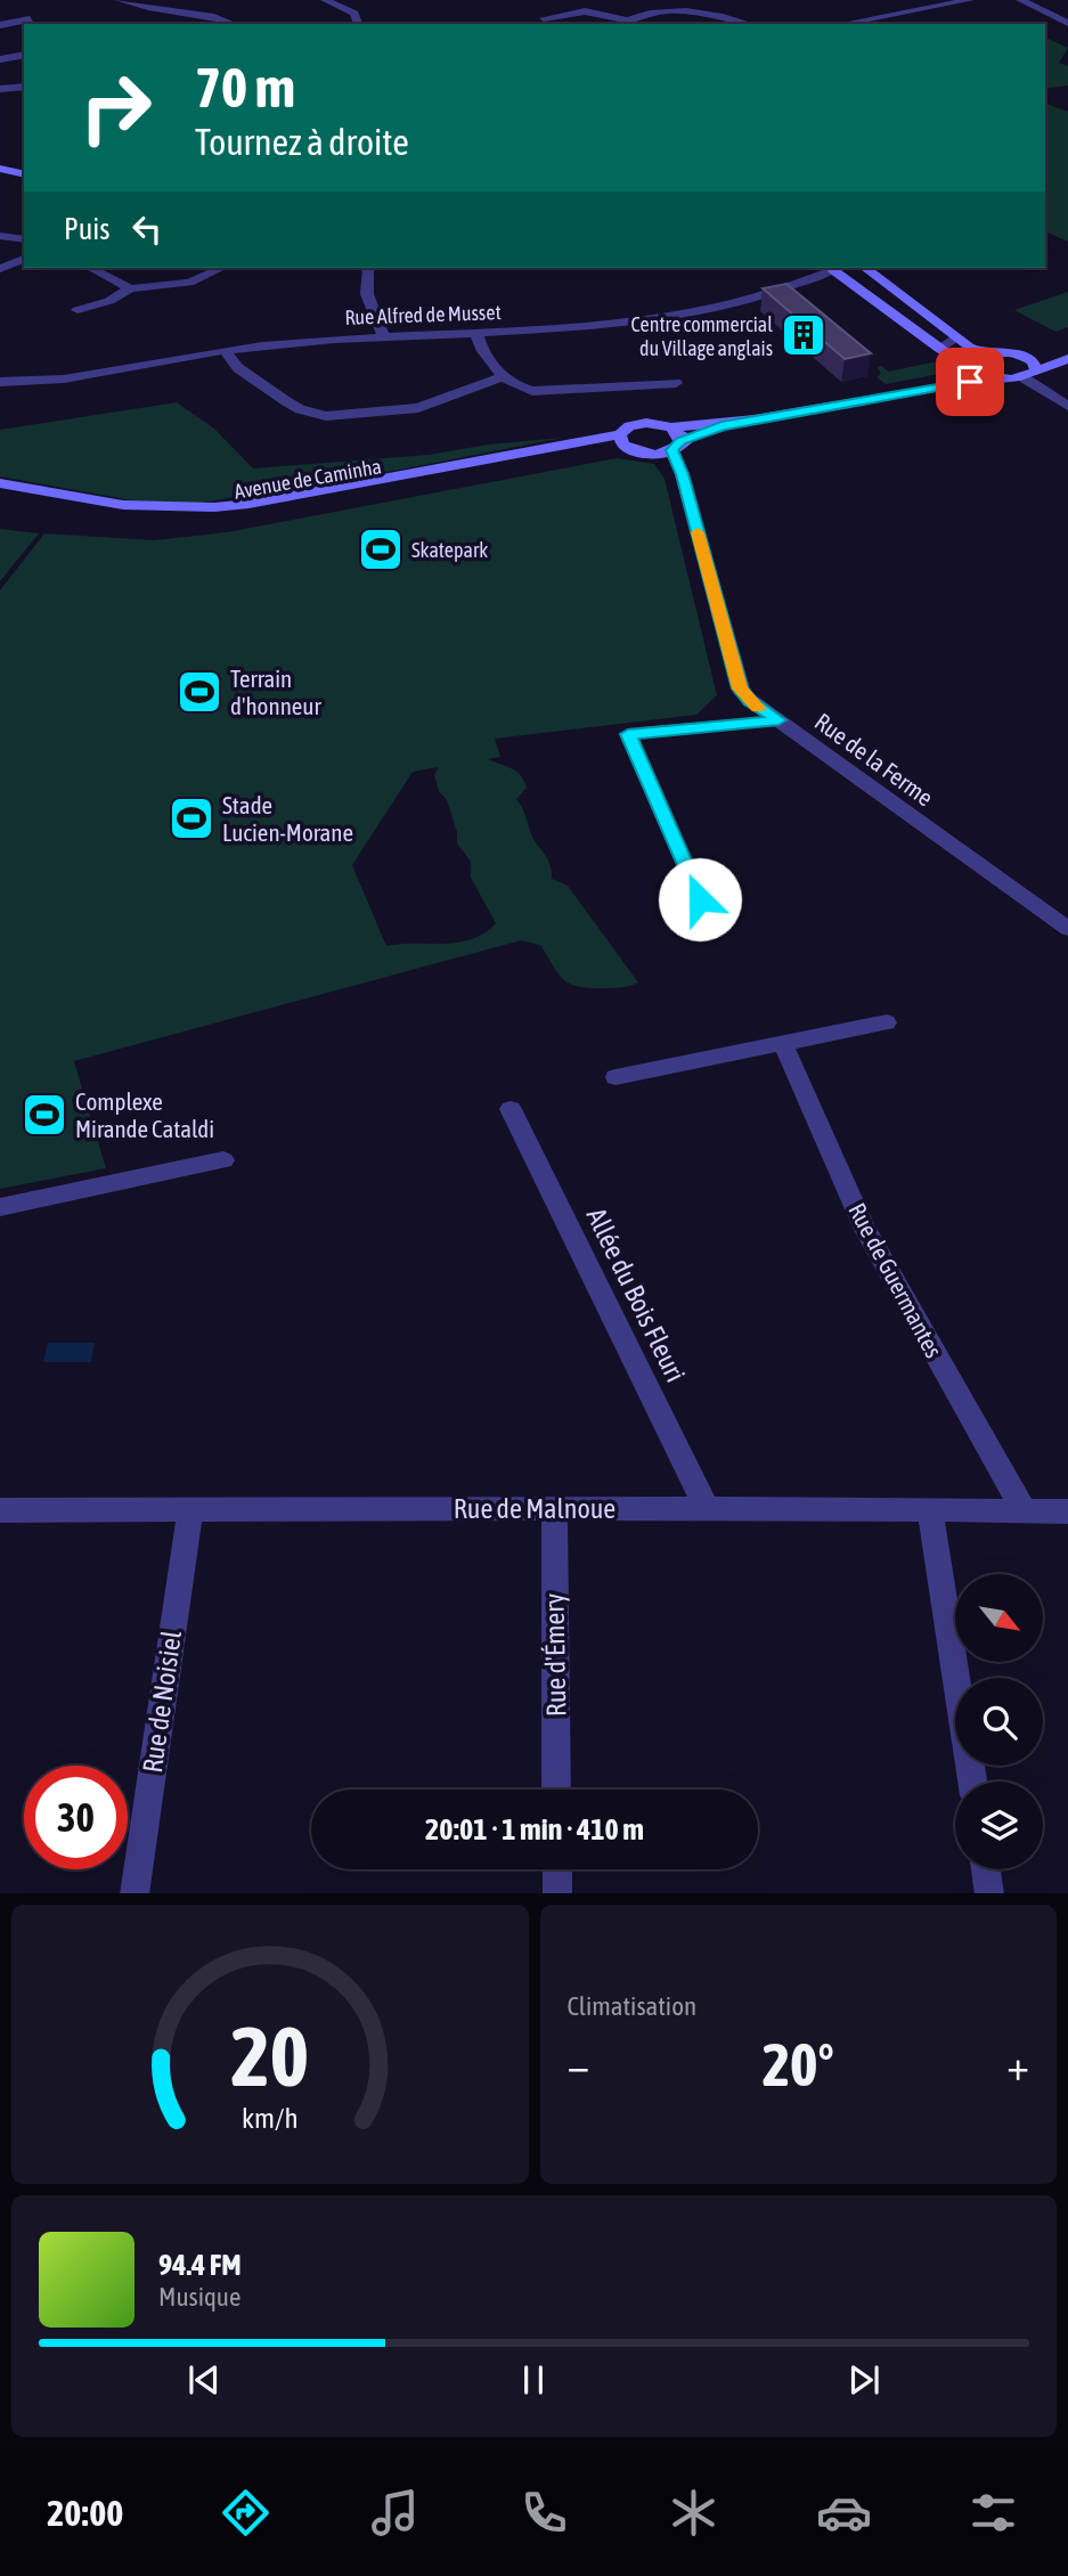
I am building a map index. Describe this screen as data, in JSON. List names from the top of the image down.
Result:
{
  "streets": {
    "street": [
      "Rue Alfred de Musset",
      "Avenue de Caminha",
      "Rue de la Ferme",
      "Rue de Guermantes",
      "Allée du Bois Fleuri",
      "Rue de Malnoue",
      "Rue d'Émery",
      "Rue de Noisiel"
    ]
  },
  "crossings": [
    ["Rue de Guermantes", "Rue de Malnoue"],
    ["Allée du Bois Fleuri", "Rue de Malnoue"],
    ["Rue de Malnoue", "Rue d'Émery"],
    ["Rue de Malnoue", "Rue de Noisiel"]
  ],
  "places": {
    "building": ["Centre commercial du Village anglais"],
    "sports": [
      "Skatepark",
      "Terrain d'honneur",
      "Stade Lucien-Morane",
      "Complexe Mirande Cataldi"
    ]
  },
  "north": "bottom right",
  "page": {
    "turn": ["70 m", "Tournez à droite"],
    "then": "Puis",
    "limit": "30",
    "trip": "20:01 · 1 min · 410 m",
    "tile": "Climatisation",
    "heat": ["−", "20°", "+"],
    "song": ["94.4 FM", "Musique"],
    "tabs": "20:00",
    "gauge": ["20", "km/h"]
  }
}
